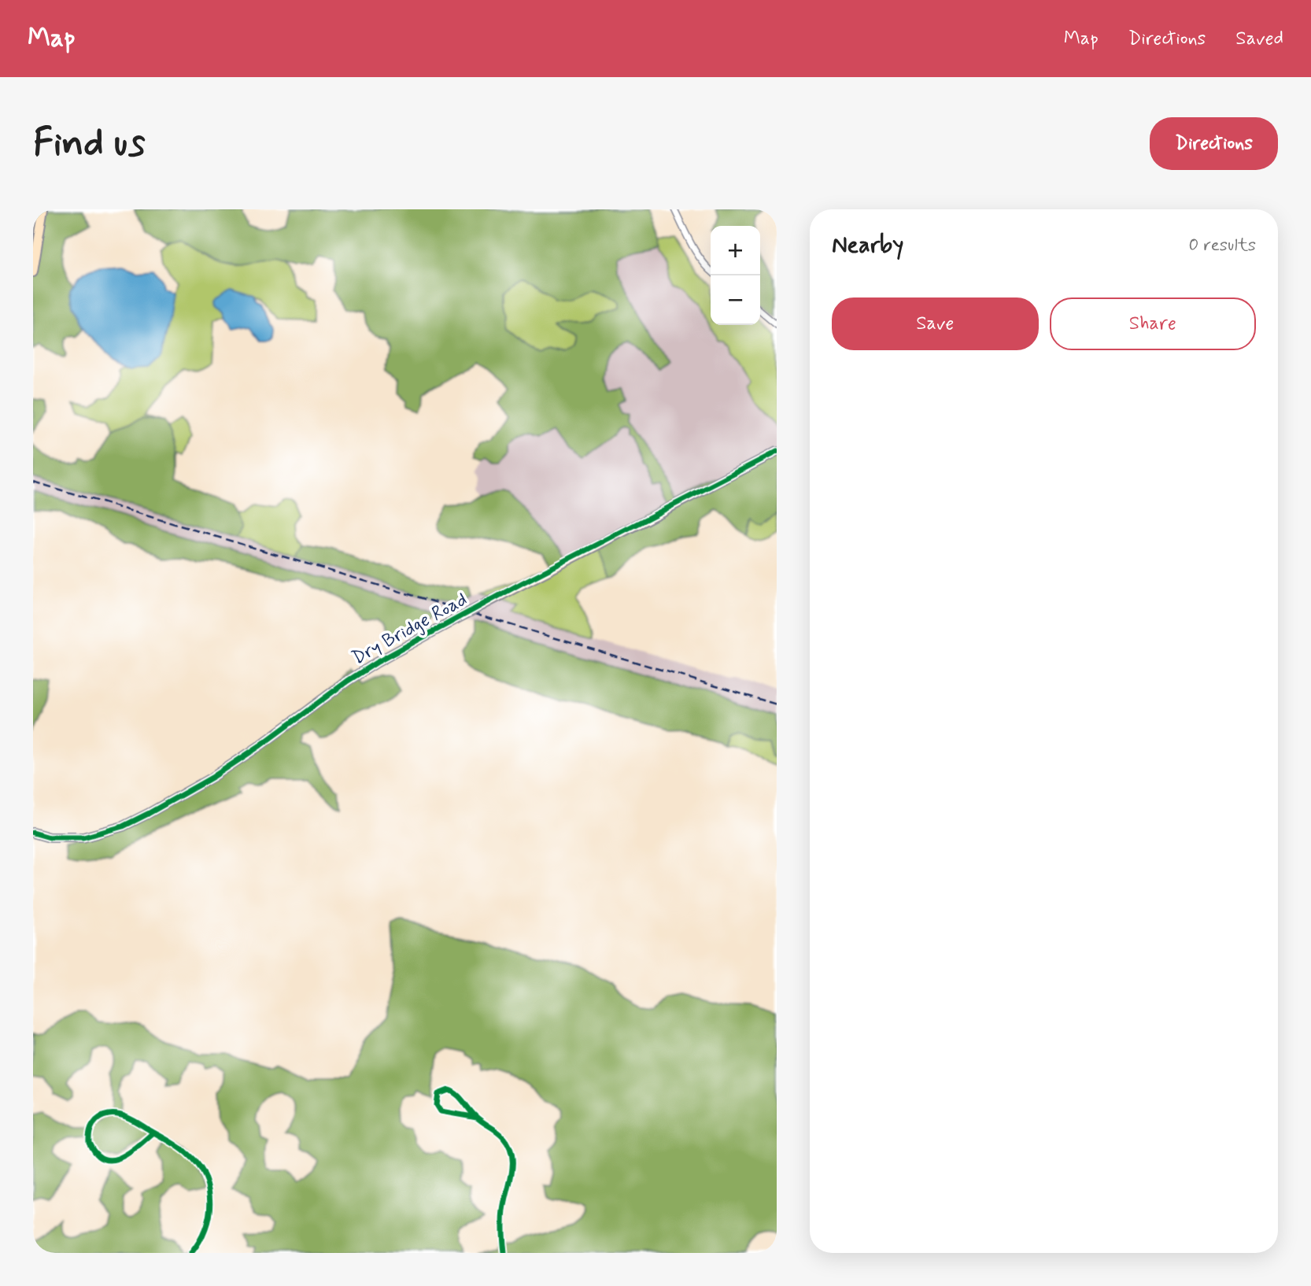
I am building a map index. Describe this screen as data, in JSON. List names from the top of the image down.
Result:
{
  "streets": {
    "street": ["Dry Bridge Road"]
  },
  "page": {
    "header": "Map",
    "nav": ["Map", "Directions", "Saved"],
    "buttons": [
      "Directions",
      ["Save", "Share"]
    ],
    "title": "Find us",
    "heading": ["Nearby", "0 results"],
    "map_buttons": ["+", "−"]
  }
}
